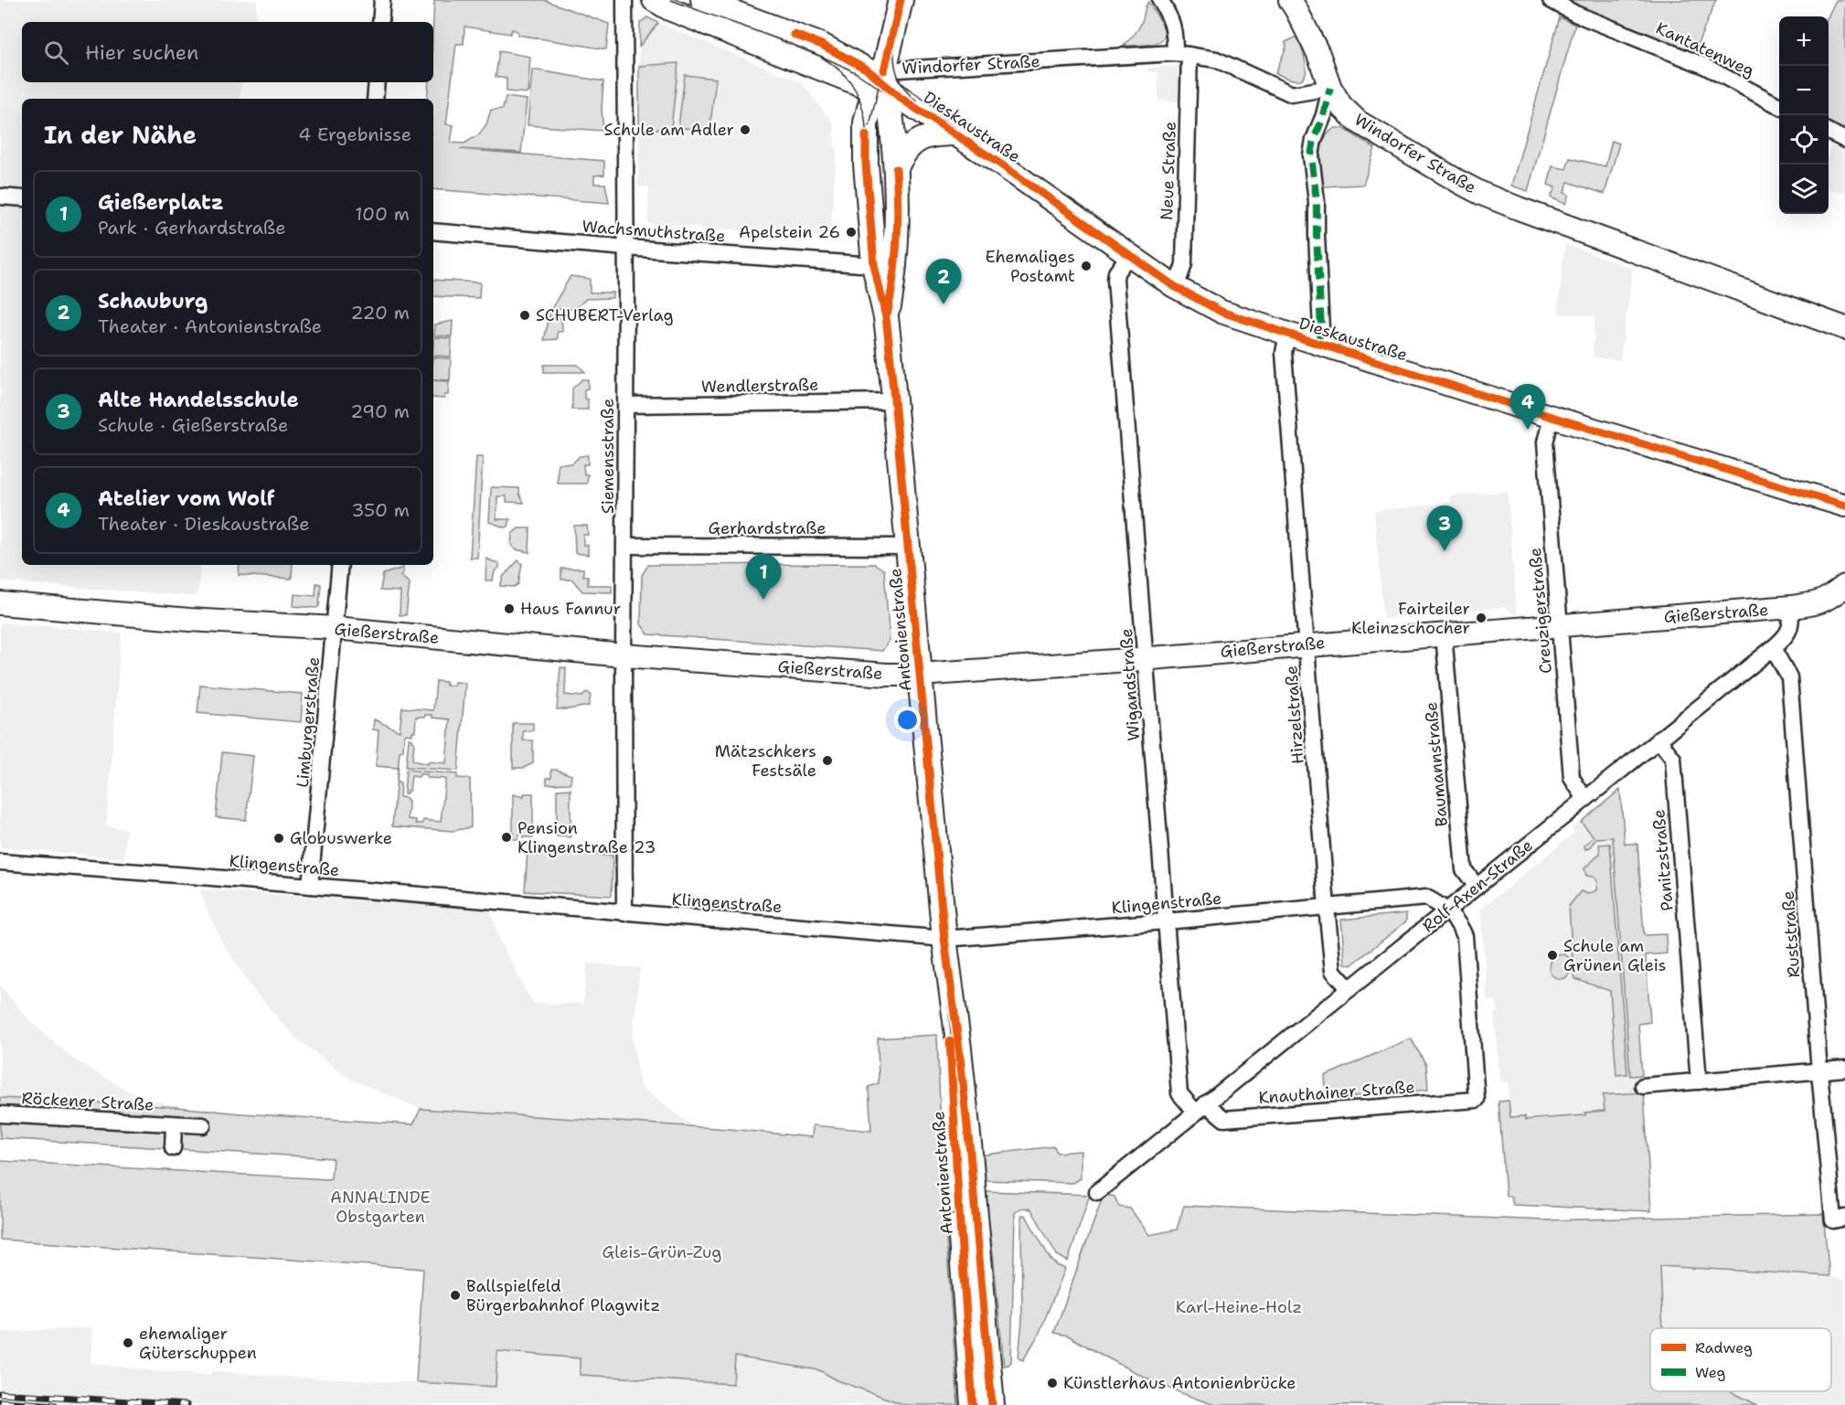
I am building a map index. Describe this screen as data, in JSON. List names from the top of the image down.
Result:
{
  "streets": {
    "main road": ["Antonienstraße"],
    "street": [
      "Kantatenweg",
      "Windorfer Straße",
      "Dieskaustraße",
      "Neue Straße",
      "Wachsmuthstraße",
      "Wendlerstraße",
      "Siemensstraße",
      "Gerhardstraße",
      "Creuzigerstraße",
      "Gießerstraße",
      "Wigandstraße",
      "Hirzelstraße",
      "Limburgerstraße",
      "Baumannstraße",
      "Panitzstraße",
      "Klingenstraße",
      "Rolf-Axen-Straße",
      "Ruststraße",
      "Knauthainer Straße",
      "Röckener Straße"
    ]
  },
  "crossings": [
    ["Windorfer Straße", "Dieskaustraße"],
    ["Windorfer Straße", "Neue Straße"],
    ["Windorfer Straße", "Antonienstraße"],
    ["Dieskaustraße", "Neue Straße"],
    ["Dieskaustraße", "Creuzigerstraße"],
    ["Dieskaustraße", "Antonienstraße"],
    ["Dieskaustraße", "Wigandstraße"],
    ["Dieskaustraße", "Hirzelstraße"],
    ["Wachsmuthstraße", "Siemensstraße"],
    ["Wachsmuthstraße", "Antonienstraße"],
    ["Wendlerstraße", "Siemensstraße"],
    ["Wendlerstraße", "Antonienstraße"],
    ["Siemensstraße", "Gerhardstraße"],
    ["Siemensstraße", "Gießerstraße"],
    ["Siemensstraße", "Klingenstraße"],
    ["Gerhardstraße", "Antonienstraße"],
    ["Creuzigerstraße", "Gießerstraße"],
    ["Creuzigerstraße", "Rolf-Axen-Straße"],
    ["Gießerstraße", "Antonienstraße"],
    ["Gießerstraße", "Wigandstraße"],
    ["Gießerstraße", "Hirzelstraße"],
    ["Gießerstraße", "Limburgerstraße"],
    ["Gießerstraße", "Baumannstraße"],
    ["Gießerstraße", "Rolf-Axen-Straße"],
    ["Antonienstraße", "Klingenstraße"],
    ["Wigandstraße", "Klingenstraße"],
    ["Wigandstraße", "Rolf-Axen-Straße"],
    ["Wigandstraße", "Knauthainer Straße"],
    ["Hirzelstraße", "Klingenstraße"],
    ["Hirzelstraße", "Rolf-Axen-Straße"],
    ["Limburgerstraße", "Klingenstraße"],
    ["Baumannstraße", "Rolf-Axen-Straße"],
    ["Panitzstraße", "Rolf-Axen-Straße"],
    ["Klingenstraße", "Rolf-Axen-Straße"],
    ["Klingenstraße", "Knauthainer Straße"],
    ["Rolf-Axen-Straße", "Ruststraße"],
    ["Rolf-Axen-Straße", "Knauthainer Straße"]
  ],
  "parks": ["ANNALINDE Obstgarten", "Gleis-Grün-Zug", "Karl-Heine-Holz"],
  "places": [
    "Schule am Adler",
    "Apelstein 26",
    "Ehemaliges Postamt",
    "SCHUBERT-Verlag",
    "Haus Fannur",
    "Fairteiler Kleinzschocher",
    "Mätzschkers Festsäle",
    "Pension Klingenstraße 23",
    "Globuswerke",
    "Schule am Grünen Gleis",
    "Ballspielfeld Bürgerbahnhof Plagwitz",
    "ehemaliger Güterschuppen",
    "Künstlerhaus Antonienbrücke"
  ],
  "legend": ["Radweg", "Weg"],
  "page": {
    "map_buttons": ["+", "−"],
    "search": "Hier suchen",
    "heading": ["In der Nähe", "4 Ergebnisse"],
    "list": [
      {
        "mark": "1",
        "name": "Gießerplatz",
        "note": "Park · Gerhardstraße",
        "value": "100 m"
      },
      {
        "mark": "2",
        "name": "Schauburg",
        "note": "Theater · Antonienstraße",
        "value": "220 m"
      },
      {
        "mark": "3",
        "name": "Alte Handelsschule",
        "note": "Schule · Gießerstraße",
        "value": "290 m"
      },
      {
        "mark": "4",
        "name": "Atelier vom Wolf",
        "note": "Theater · Dieskaustraße",
        "value": "350 m"
      }
    ],
    "pins": [
      "2",
      "4",
      "3",
      "1"
    ]
  }
}
